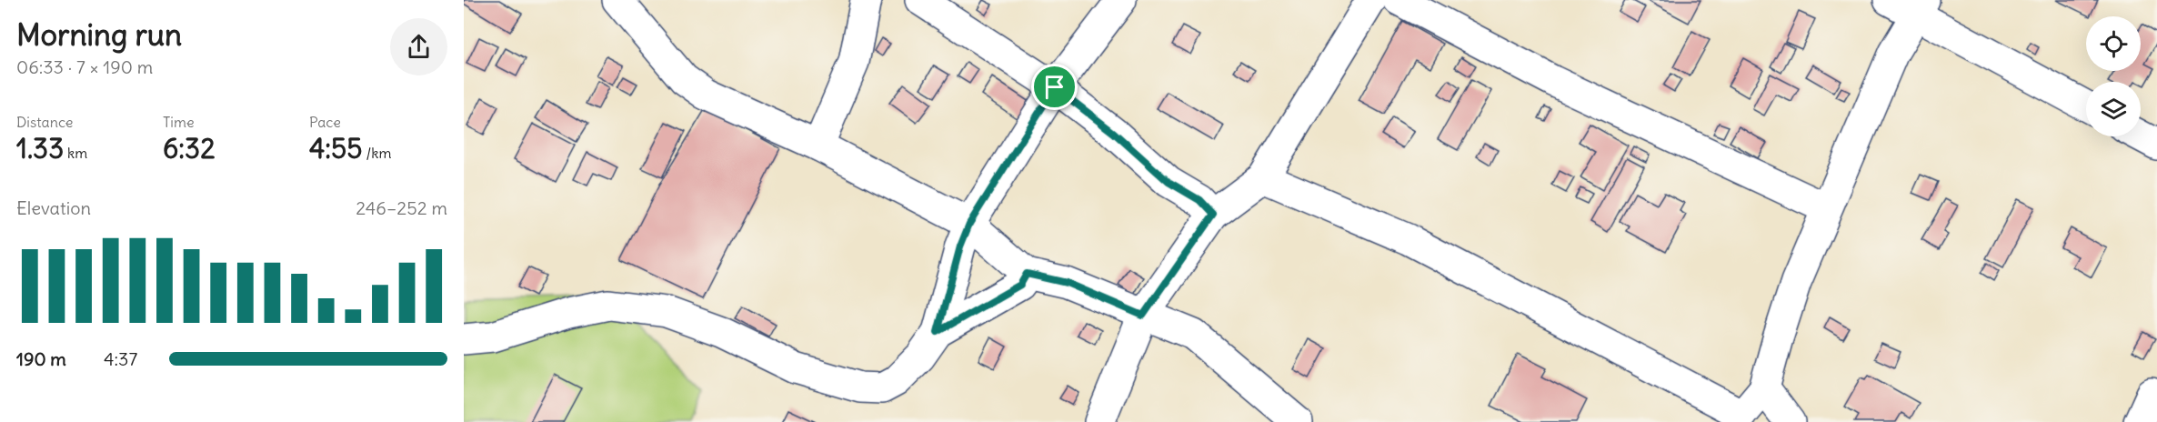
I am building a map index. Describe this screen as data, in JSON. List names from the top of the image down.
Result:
{
  "page": {
    "heading": ["Morning run", "06:33 · 7 × 190 m"],
    "stats": [
      ["Distance", "1.33 km"],
      ["Time", "6:32"],
      ["Pace", "4:55 /km"]
    ],
    "chart": ["Elevation", "246–252 m"],
    "list": [
      {
        "name": "190 m",
        "note": "4:37"
      }
    ]
  }
}
